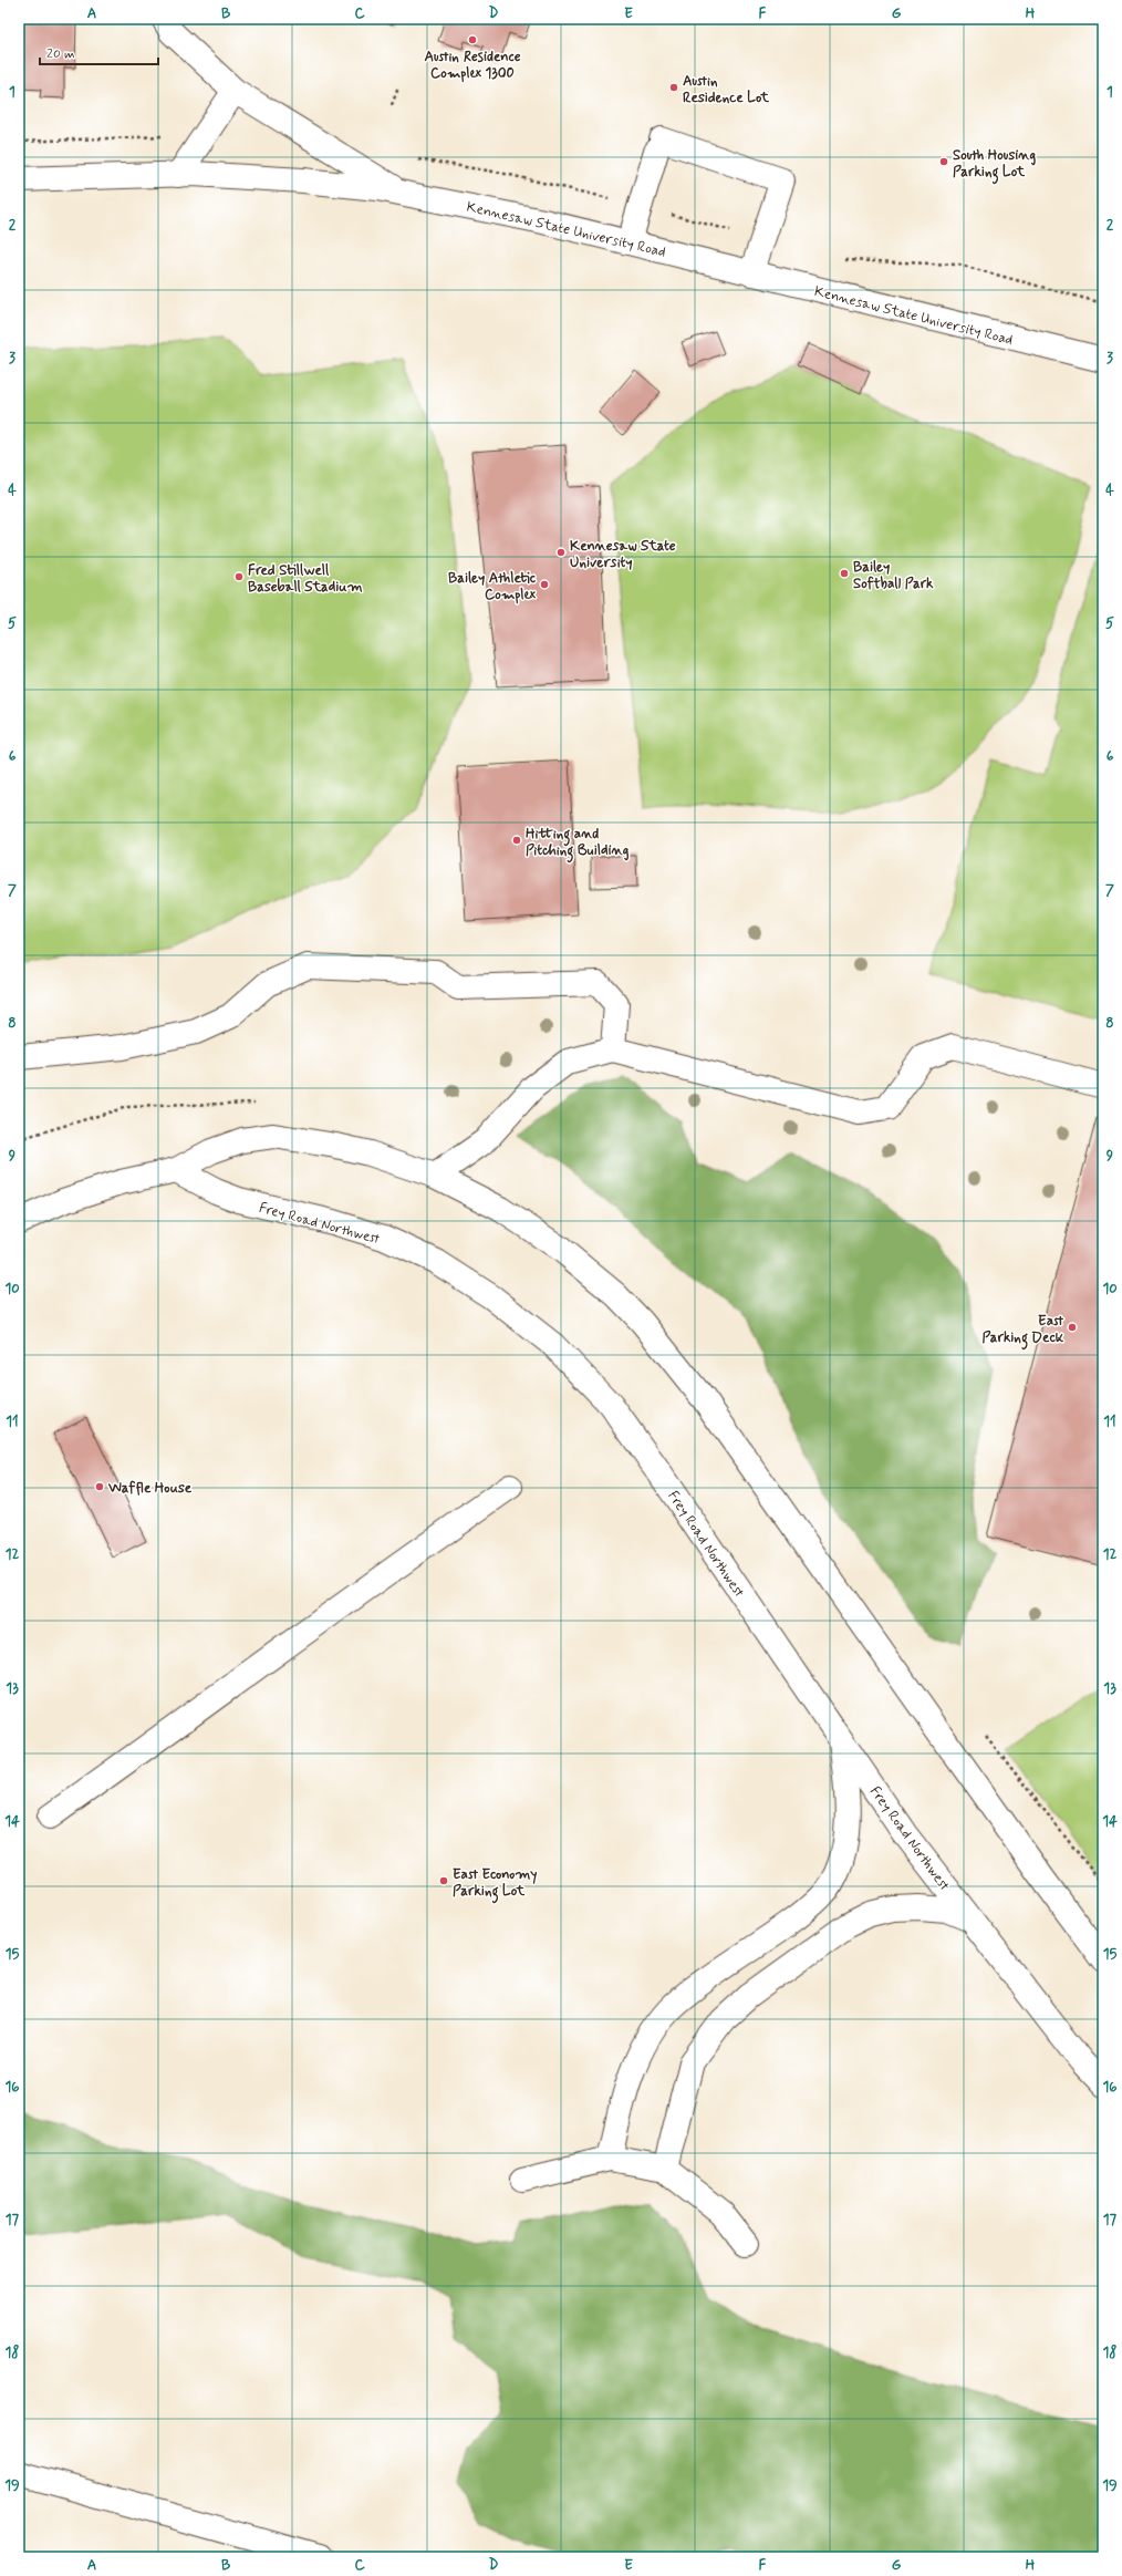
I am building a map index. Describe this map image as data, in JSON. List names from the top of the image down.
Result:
{
  "streets": {
    "main road": ["Kennesaw State University Road", "Frey Road Northwest"]
  },
  "places": [
    "Austin Residence Complex 1300",
    "Austin Residence Lot",
    "South Housing Parking Lot",
    "Kennesaw State University",
    "Bailey Softball Park",
    "Fred Stillwell Baseball Stadium",
    "Bailey Athletic Complex",
    "Hitting and Pitching Building",
    "East Parking Deck",
    "Waffle House",
    "East Economy Parking Lot"
  ],
  "scale_bar": "20 m",
  "grid": {
    "columns": [
      "A",
      "B",
      "C",
      "D",
      "E",
      "F",
      "G",
      "H"
    ],
    "rows": [
      "1",
      "2",
      "3",
      "4",
      "5",
      "6",
      "7",
      "8",
      "9",
      "10",
      "11",
      "12",
      "13",
      "14",
      "15",
      "16",
      "17",
      "18",
      "19"
    ]
  }
}
